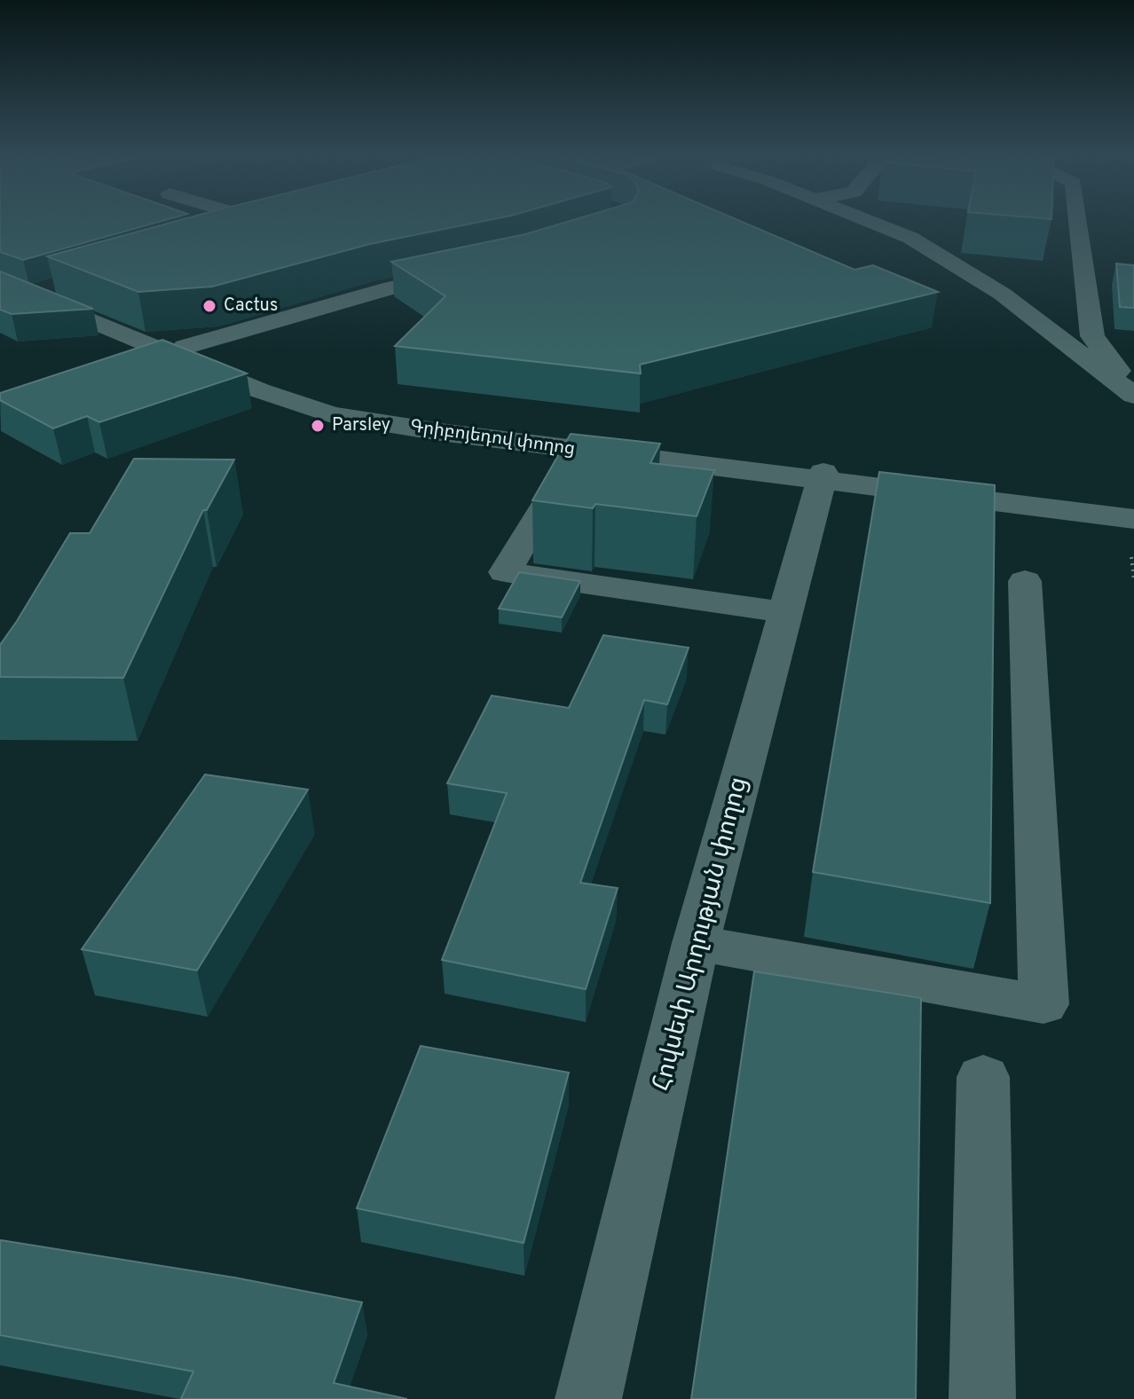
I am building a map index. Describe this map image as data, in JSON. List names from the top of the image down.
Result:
{
  "streets": {
    "street": ["Գրիբոյեդով փողոց", "Հովսեփ Արղության փողոց"]
  },
  "crossings": [
    ["Գրիբոյեդով փողոց", "Հովսեփ Արղության փողոց"]
  ],
  "places": ["Cactus", "Parsley"]
}
